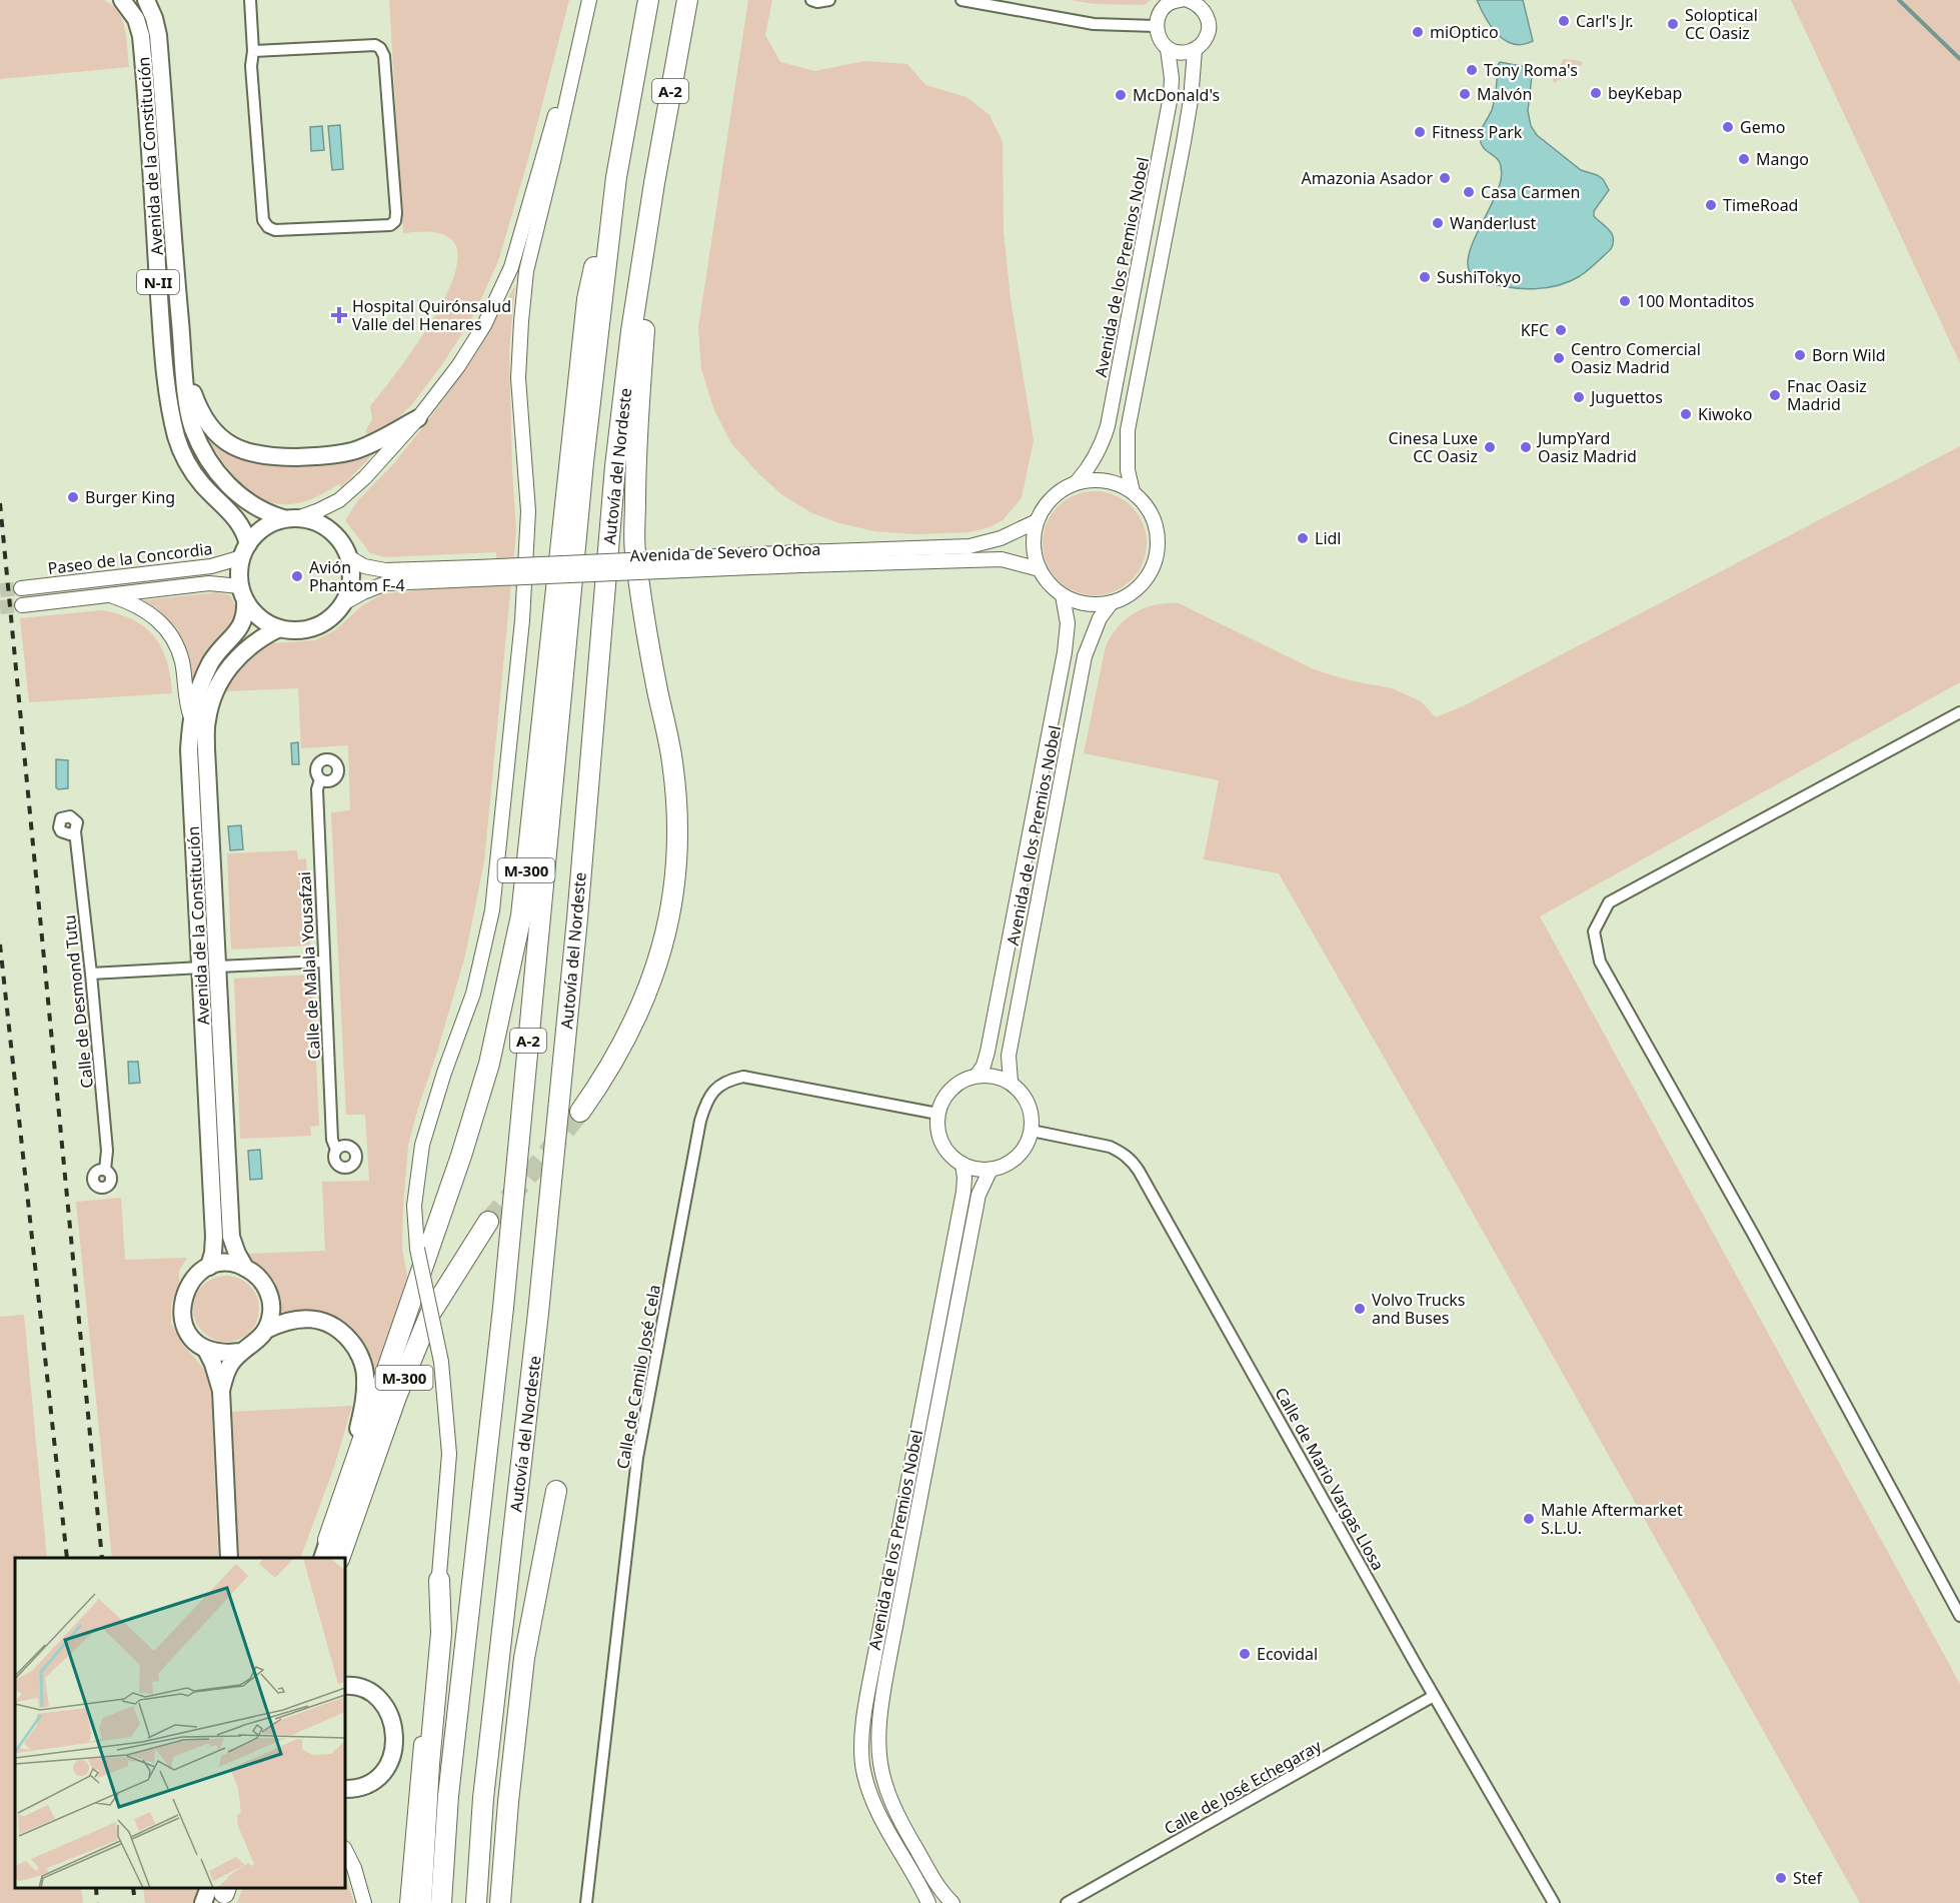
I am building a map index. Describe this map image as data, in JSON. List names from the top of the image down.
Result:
{
  "streets": {
    "highway": ["A-2", "Autovía del Nordeste", "M-300"],
    "main road": ["Avenida de la Constitución", "N-II"],
    "street": [
      "Avenida de los Premios Nobel",
      "Avenida de Severo Ochoa",
      "Paseo de la Concordia",
      "Calle de Malala Yousafzai",
      "Calle de Desmond Tutu",
      "Calle de Camilo José Cela",
      "Calle de Mario Vargas Llosa",
      "Calle de José Echegaray"
    ]
  },
  "crossings": [
    ["Avenida de la Constitución", "N-II"],
    ["Avenida de la Constitución", "Avenida de Severo Ochoa"],
    ["Avenida de la Constitución", "Paseo de la Concordia"],
    ["Avenida de los Premios Nobel", "Avenida de Severo Ochoa"],
    ["Avenida de los Premios Nobel", "Calle de Camilo José Cela"],
    ["Avenida de los Premios Nobel", "Calle de Mario Vargas Llosa"],
    ["N-II", "Avenida de Severo Ochoa"],
    ["N-II", "Paseo de la Concordia"],
    ["Autovía del Nordeste", "M-300"],
    ["Avenida de Severo Ochoa", "Paseo de la Concordia"],
    ["Calle de Camilo José Cela", "Calle de Mario Vargas Llosa"],
    ["Calle de Mario Vargas Llosa", "Calle de José Echegaray"]
  ],
  "places": {
    "other": [
      "Carl's Jr.",
      "Soloptical CC Oasiz",
      "miOptico",
      "Tony Roma's",
      "beyKebap",
      "Malvón",
      "McDonald's",
      "Gemo",
      "Fitness Park",
      "Mango",
      "Amazonia Asador",
      "Casa Carmen",
      "TimeRoad",
      "Wanderlust",
      "SushiTokyo",
      "100 Montaditos",
      "KFC",
      "Born Wild",
      "Centro Comercial Oasiz Madrid",
      "Fnac Oasiz Madrid",
      "Juguettos",
      "Kiwoko",
      "Cinesa Luxe CC Oasiz",
      "JumpYard Oasiz Madrid",
      "Burger King",
      "Lidl",
      "Avión Phantom F-4",
      "Volvo Trucks and Buses",
      "Mahle Aftermarket S.L.U.",
      "Ecovidal",
      "Stef"
    ],
    "health": ["Hospital Quirónsalud Valle del Henares"]
  }
}
